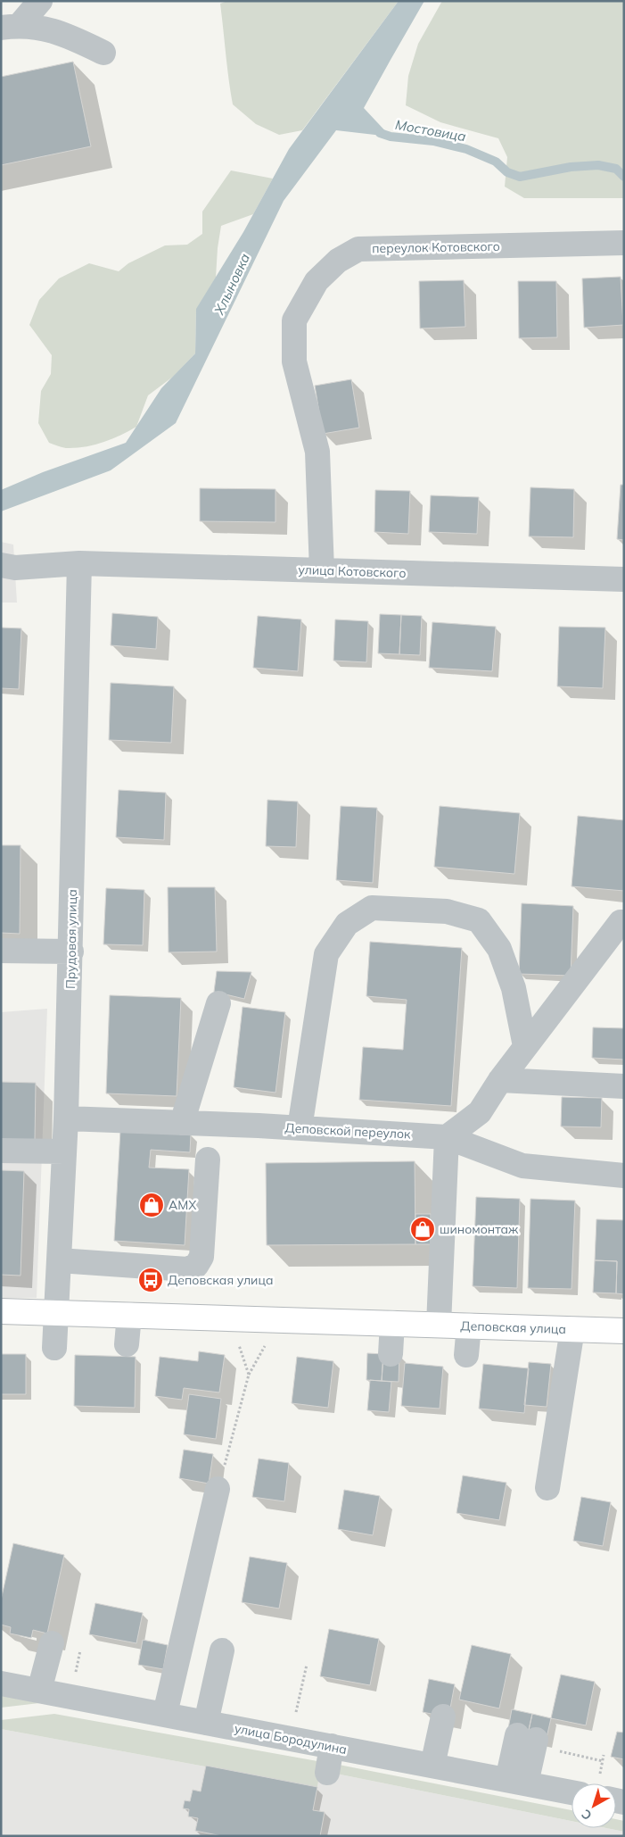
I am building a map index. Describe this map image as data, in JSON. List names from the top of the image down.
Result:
{
  "streets": {
    "main road": ["Деповская улица"],
    "street": [
      "переулок Котовского",
      "улица Котовского",
      "Прудовая улица",
      "Деповской переулок",
      "улица Бородулина"
    ]
  },
  "crossings": [
    ["переулок Котовского", "улица Котовского"],
    ["улица Котовского", "Прудовая улица"],
    ["Прудовая улица", "Деповской переулок"],
    ["Прудовая улица", "Деповская улица"]
  ],
  "water": ["Мостовица", "Хлыновка"],
  "places": {
    "shop": ["AMX", "шиномонтаж"],
    "bus stop": ["Деповская улица"]
  },
  "north": "bottom left"
}
